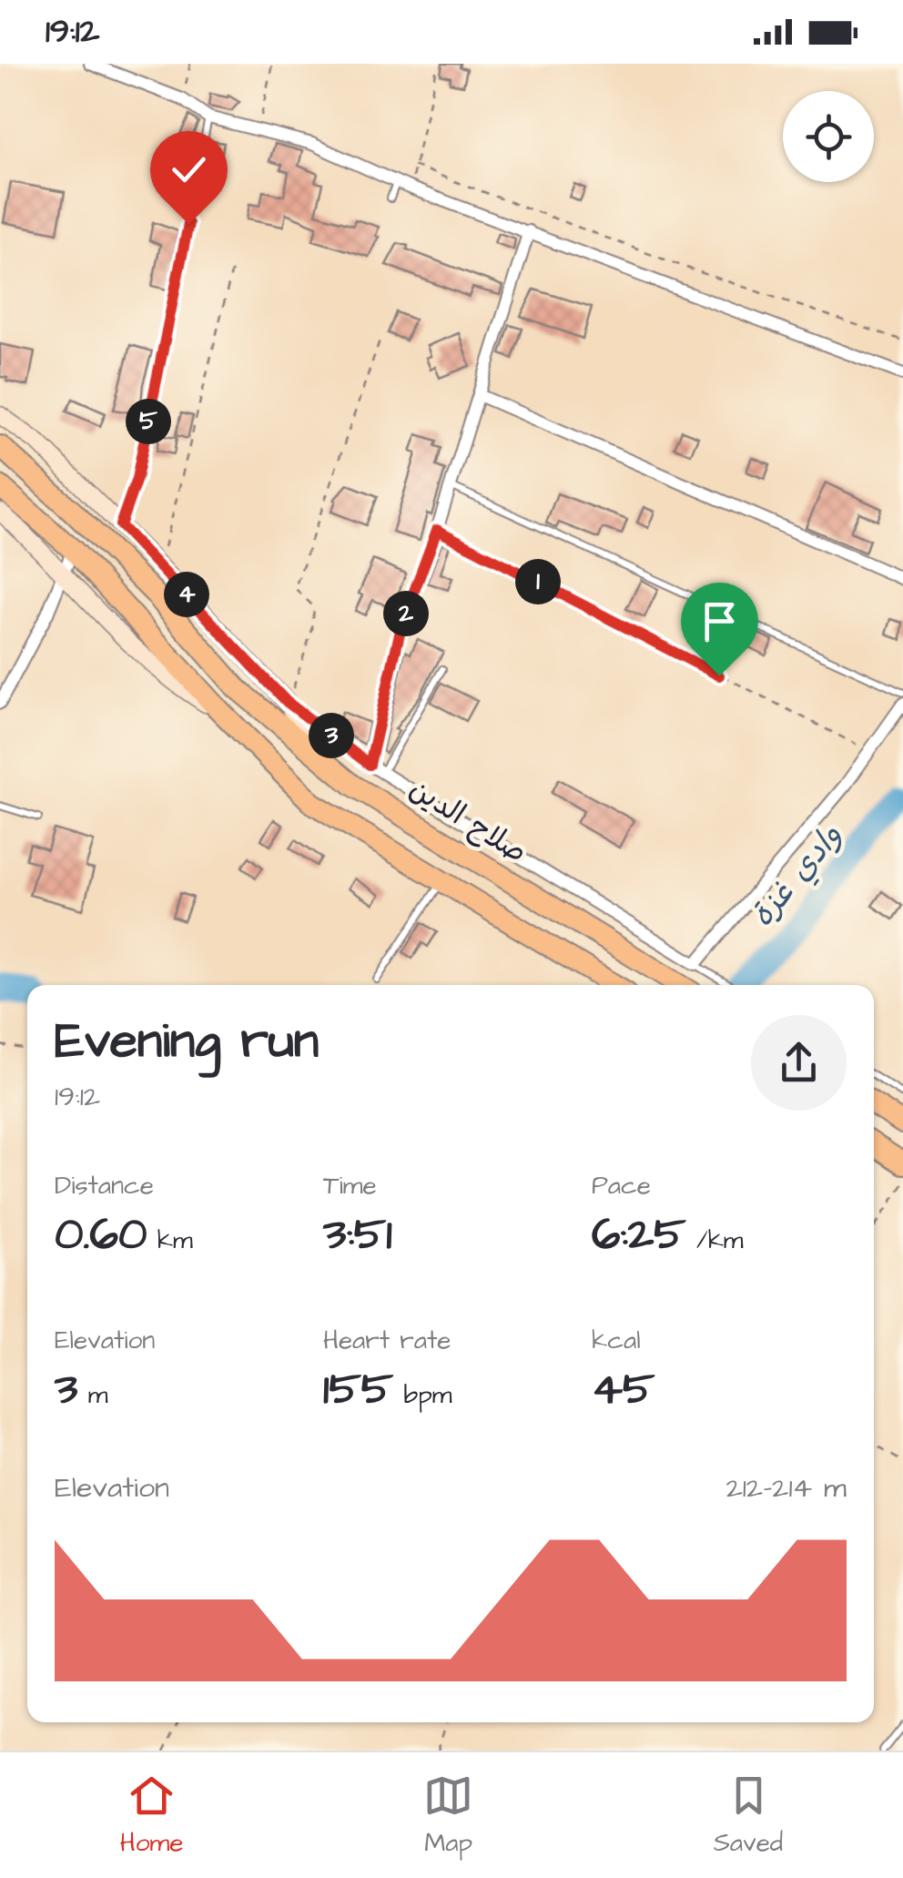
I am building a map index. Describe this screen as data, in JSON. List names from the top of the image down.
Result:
{
  "streets": {
    "highway": ["صلاح الدين"]
  },
  "water": ["وادي غزة"],
  "page": {
    "status": "19:12",
    "pins": [
      "5",
      "1",
      "4",
      "2",
      "3"
    ],
    "heading": ["Evening run", "19:12"],
    "stats": [
      ["Distance", "0.60 km"],
      ["Time", "3:51"],
      ["Pace", "6:25 /km"],
      ["Elevation", "3 m"],
      ["Heart rate", "155 bpm"],
      ["kcal", "45"]
    ],
    "chart": ["Elevation", "212–214 m"],
    "tabs": ["Home", "Map", "Saved"]
  }
}
